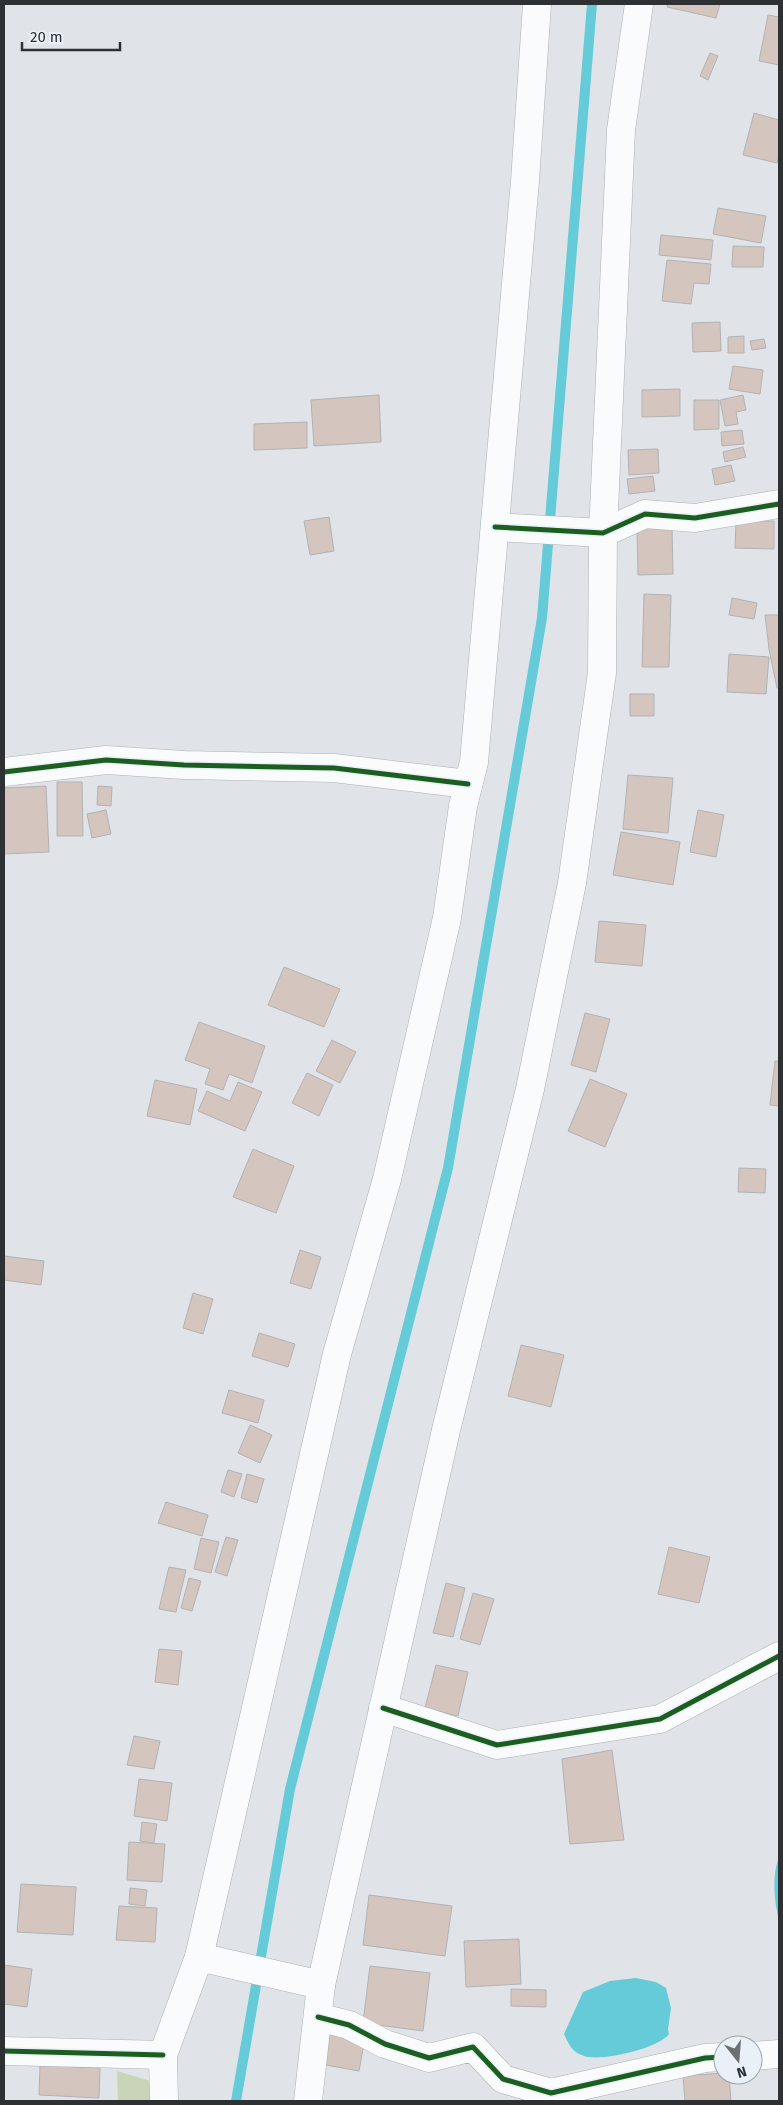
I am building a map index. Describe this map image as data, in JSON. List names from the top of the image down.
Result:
{
  "scale_bar": "20 m",
  "north": "bottom"
}
